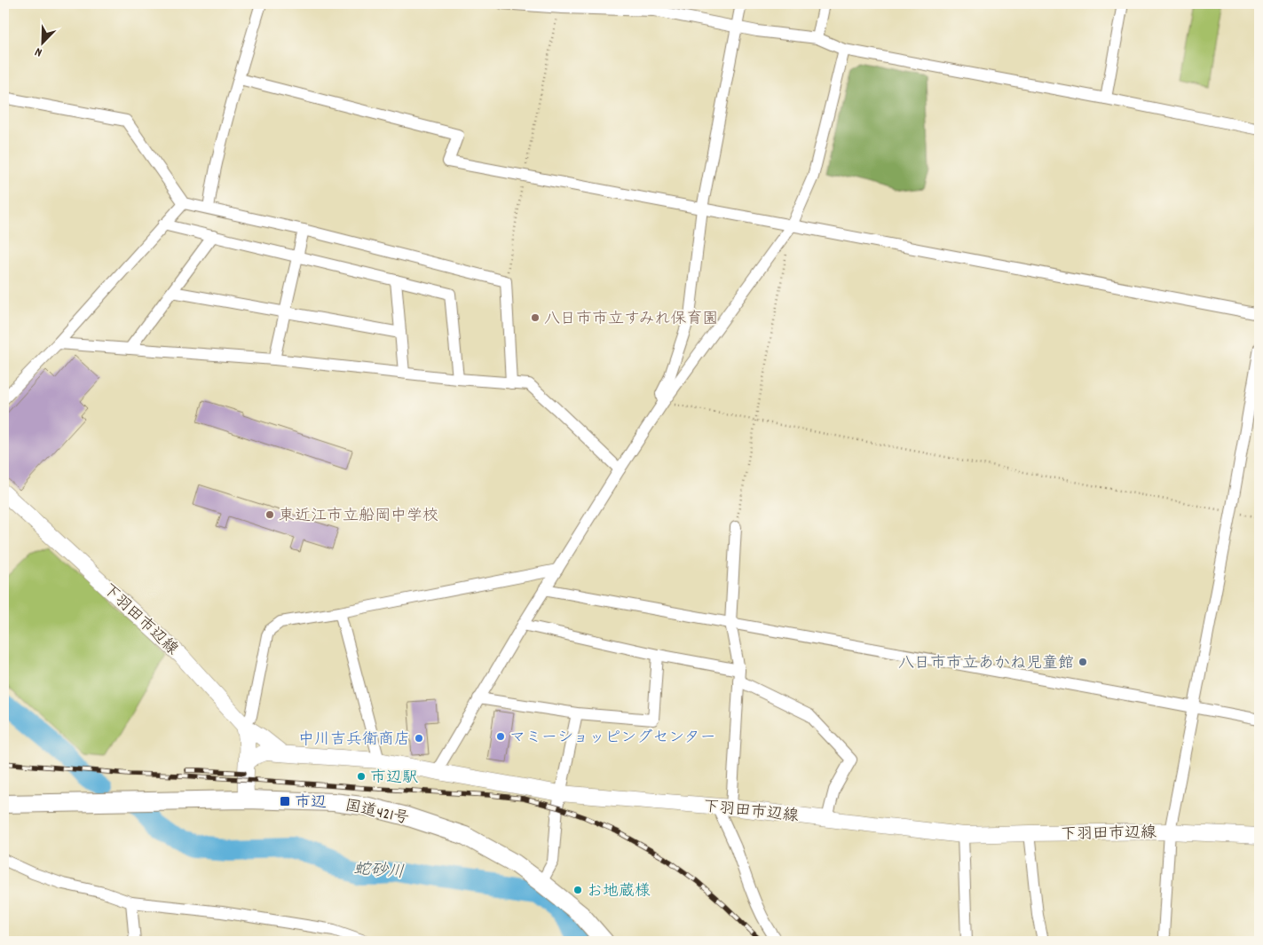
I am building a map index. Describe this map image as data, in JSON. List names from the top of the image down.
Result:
{
  "streets": {
    "highway": ["国道421号"],
    "main road": ["下羽田市辺線"]
  },
  "water": ["蛇砂川"],
  "places": {
    "other": [
      "八日市市立すみれ保育園",
      "東近江市立船岡中学校",
      "八日市市立あかね児童館",
      "マミーショッピングセンター",
      "中川吉兵衛商店",
      "市辺駅",
      "お地蔵様"
    ],
    "transit": ["市辺"]
  },
  "north": "bottom left"
}
